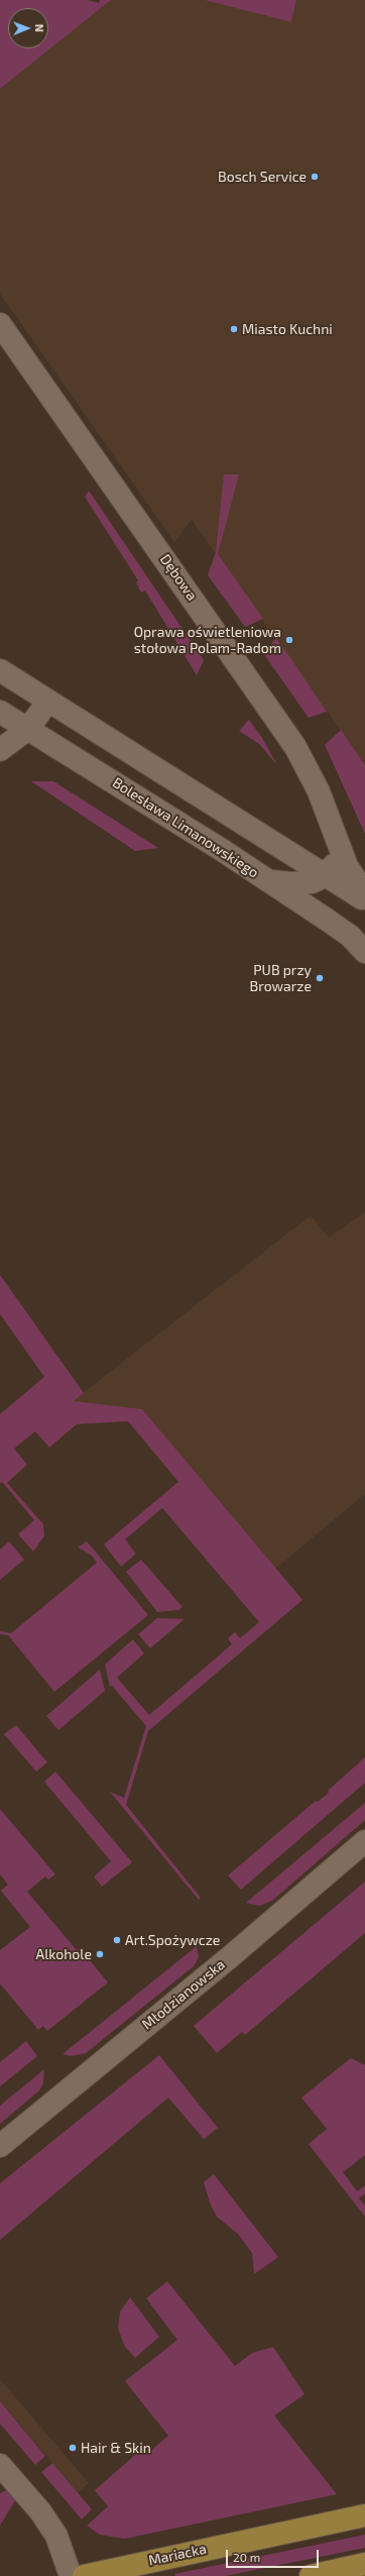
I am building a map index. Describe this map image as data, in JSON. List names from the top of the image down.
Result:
{
  "streets": {
    "main road": ["Mariacka"],
    "street": ["Dębowa", "Bolesława Limanowskiego", "Młodzianowska"]
  },
  "places": [
    "Bosch Service",
    "Miasto Kuchni",
    "Oprawa oświetleniowa stołowa Polam-Radom",
    "PUB przy Browarze",
    "Art.Spożywcze",
    "Alkohole",
    "Hair & Skin"
  ],
  "scale_bar": "20 m",
  "north": "right"
}
